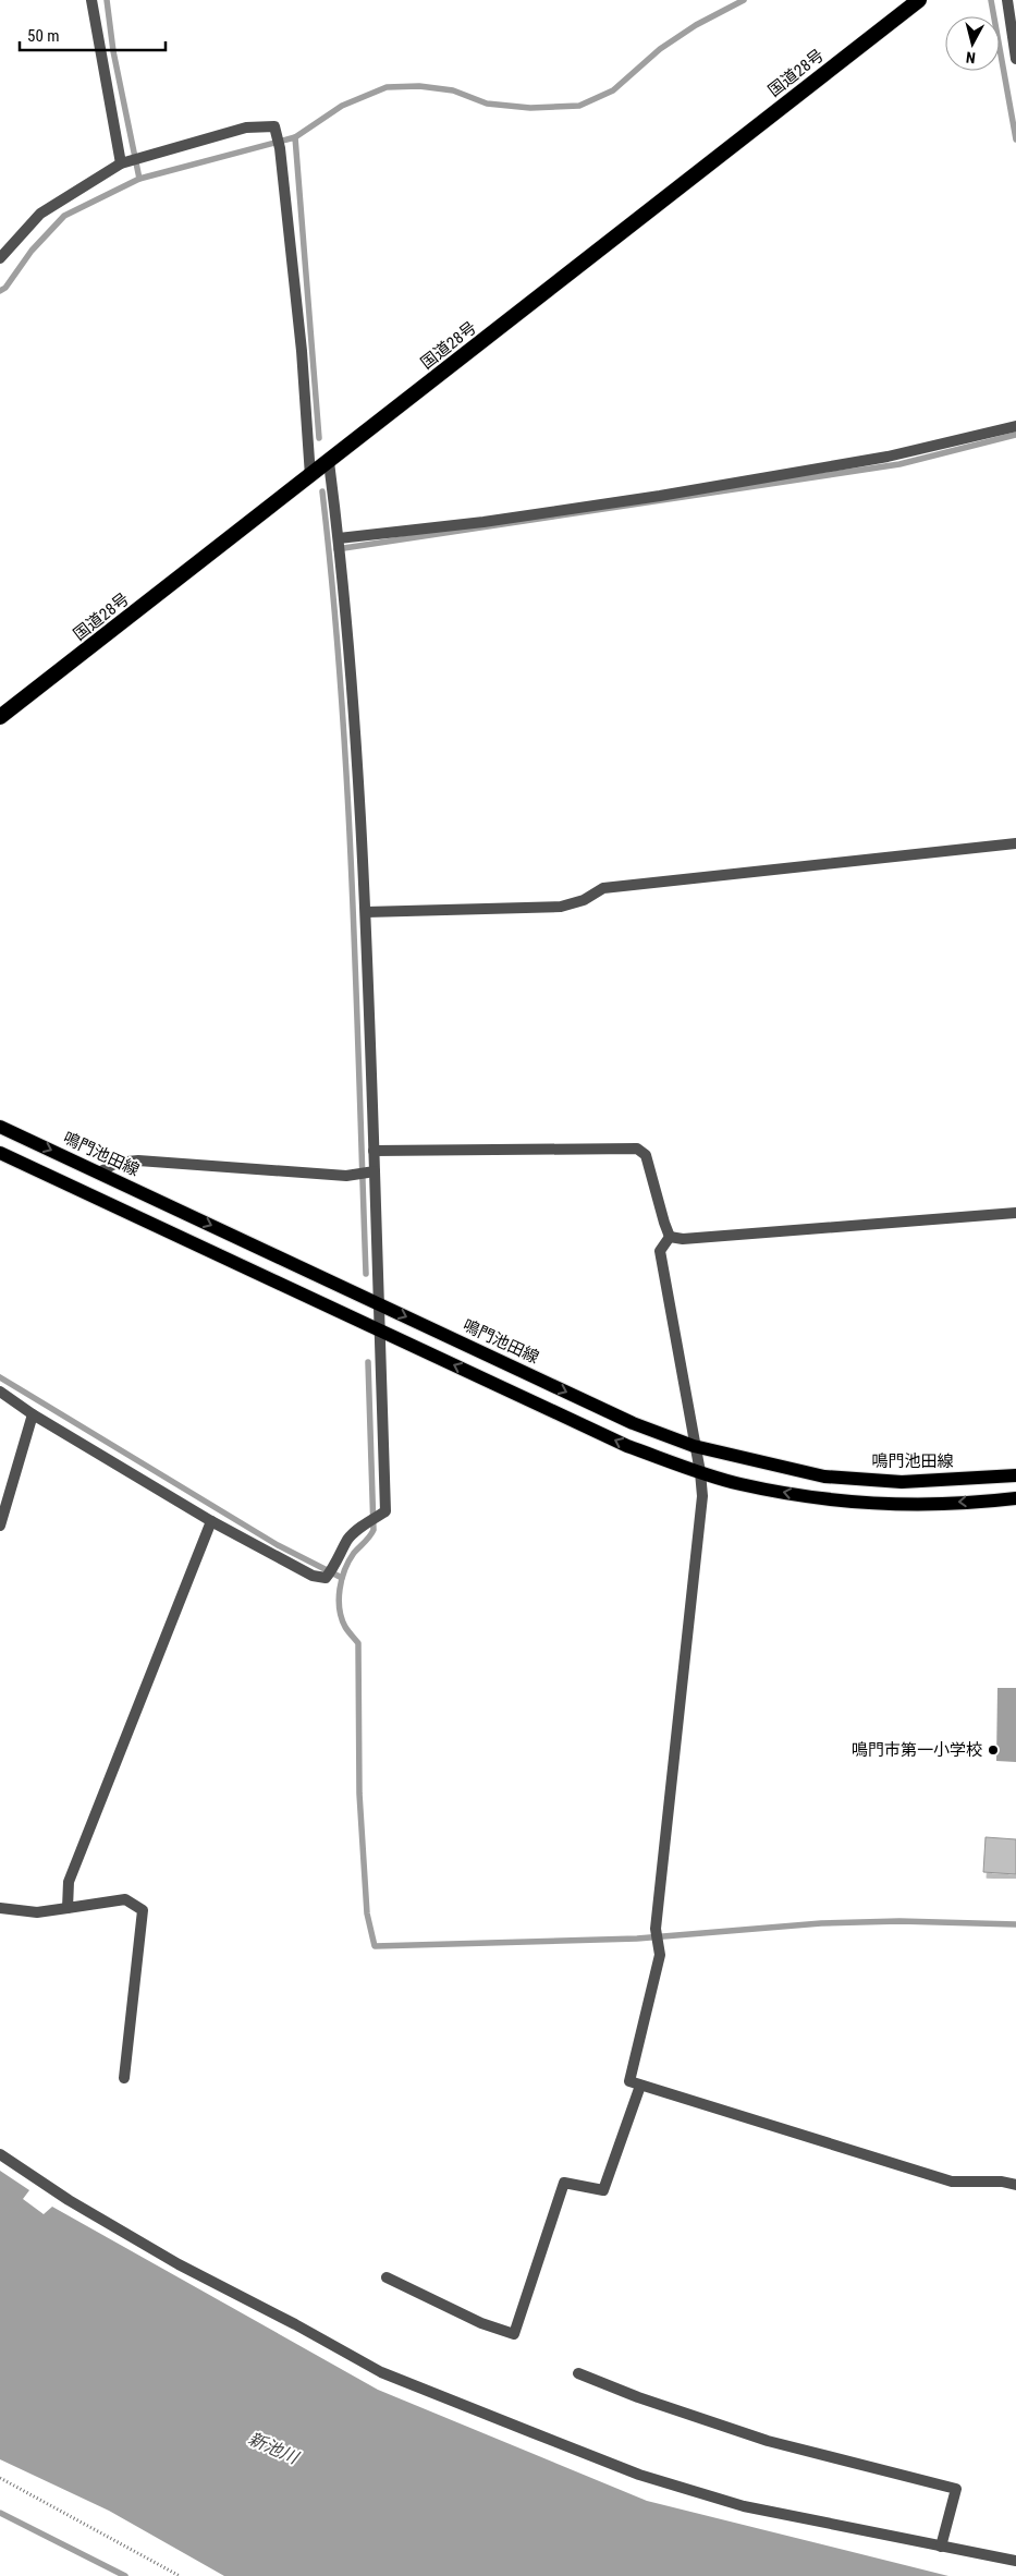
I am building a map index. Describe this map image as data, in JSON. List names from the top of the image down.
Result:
{
  "streets": {
    "highway": ["国道28号"],
    "main road": ["鳴門池田線"]
  },
  "water": ["新池川"],
  "places": ["鳴門市第一小学校"],
  "scale_bar": "50 m",
  "north": "bottom"
}
